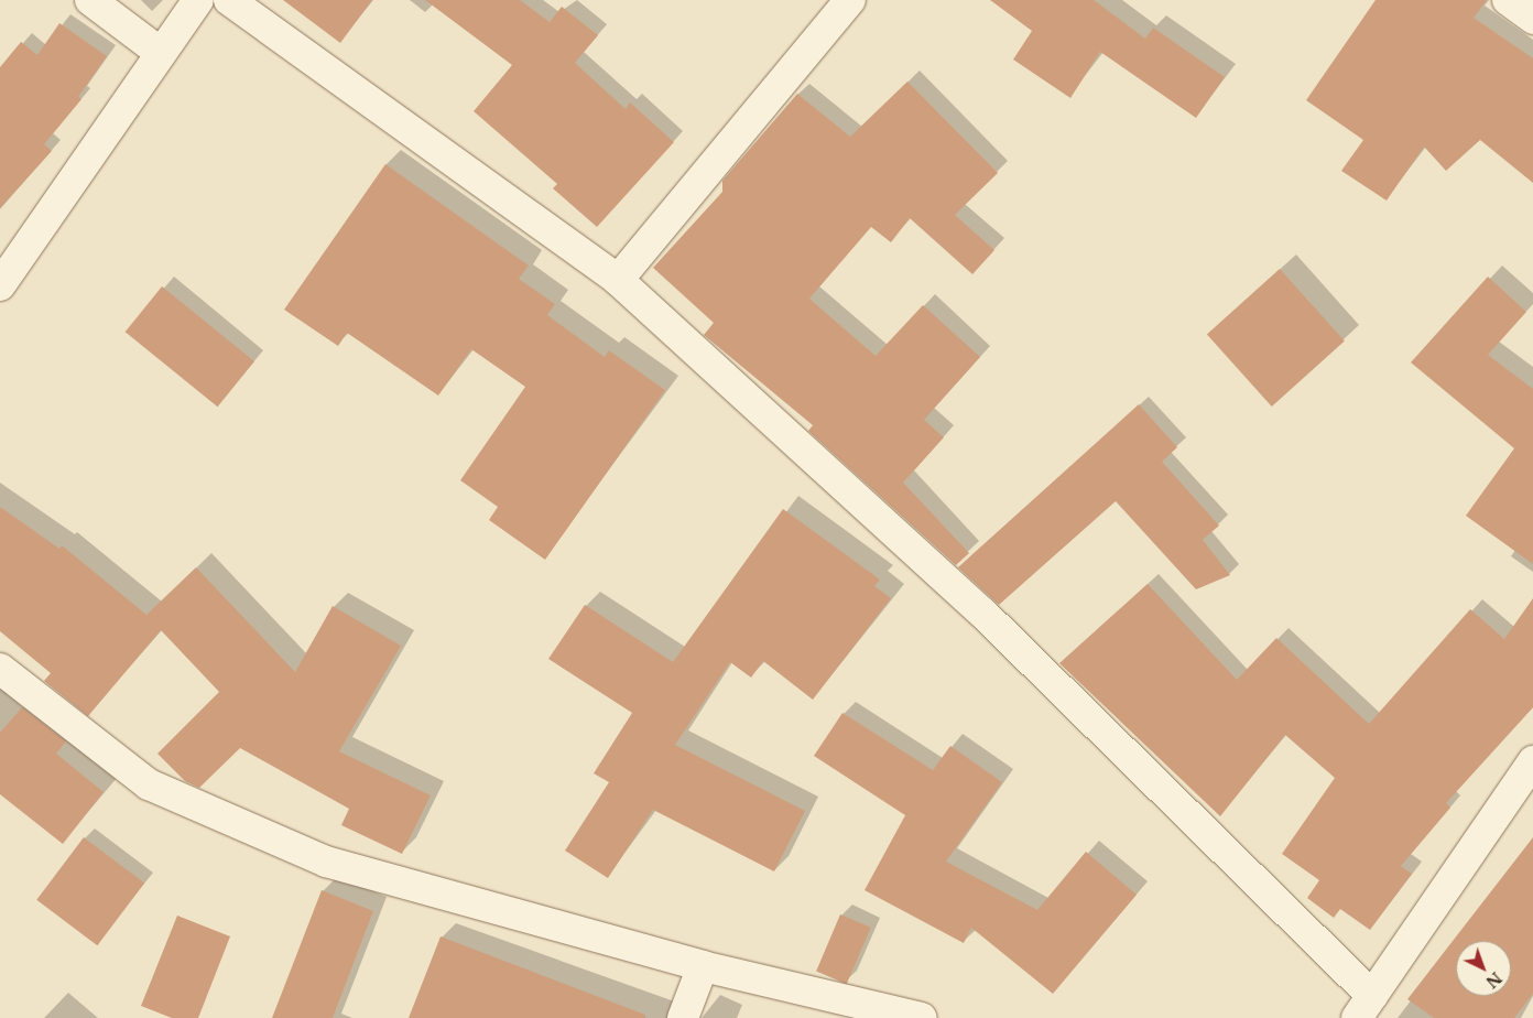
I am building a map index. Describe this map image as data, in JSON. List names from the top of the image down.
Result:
{
  "north": "bottom right"
}
